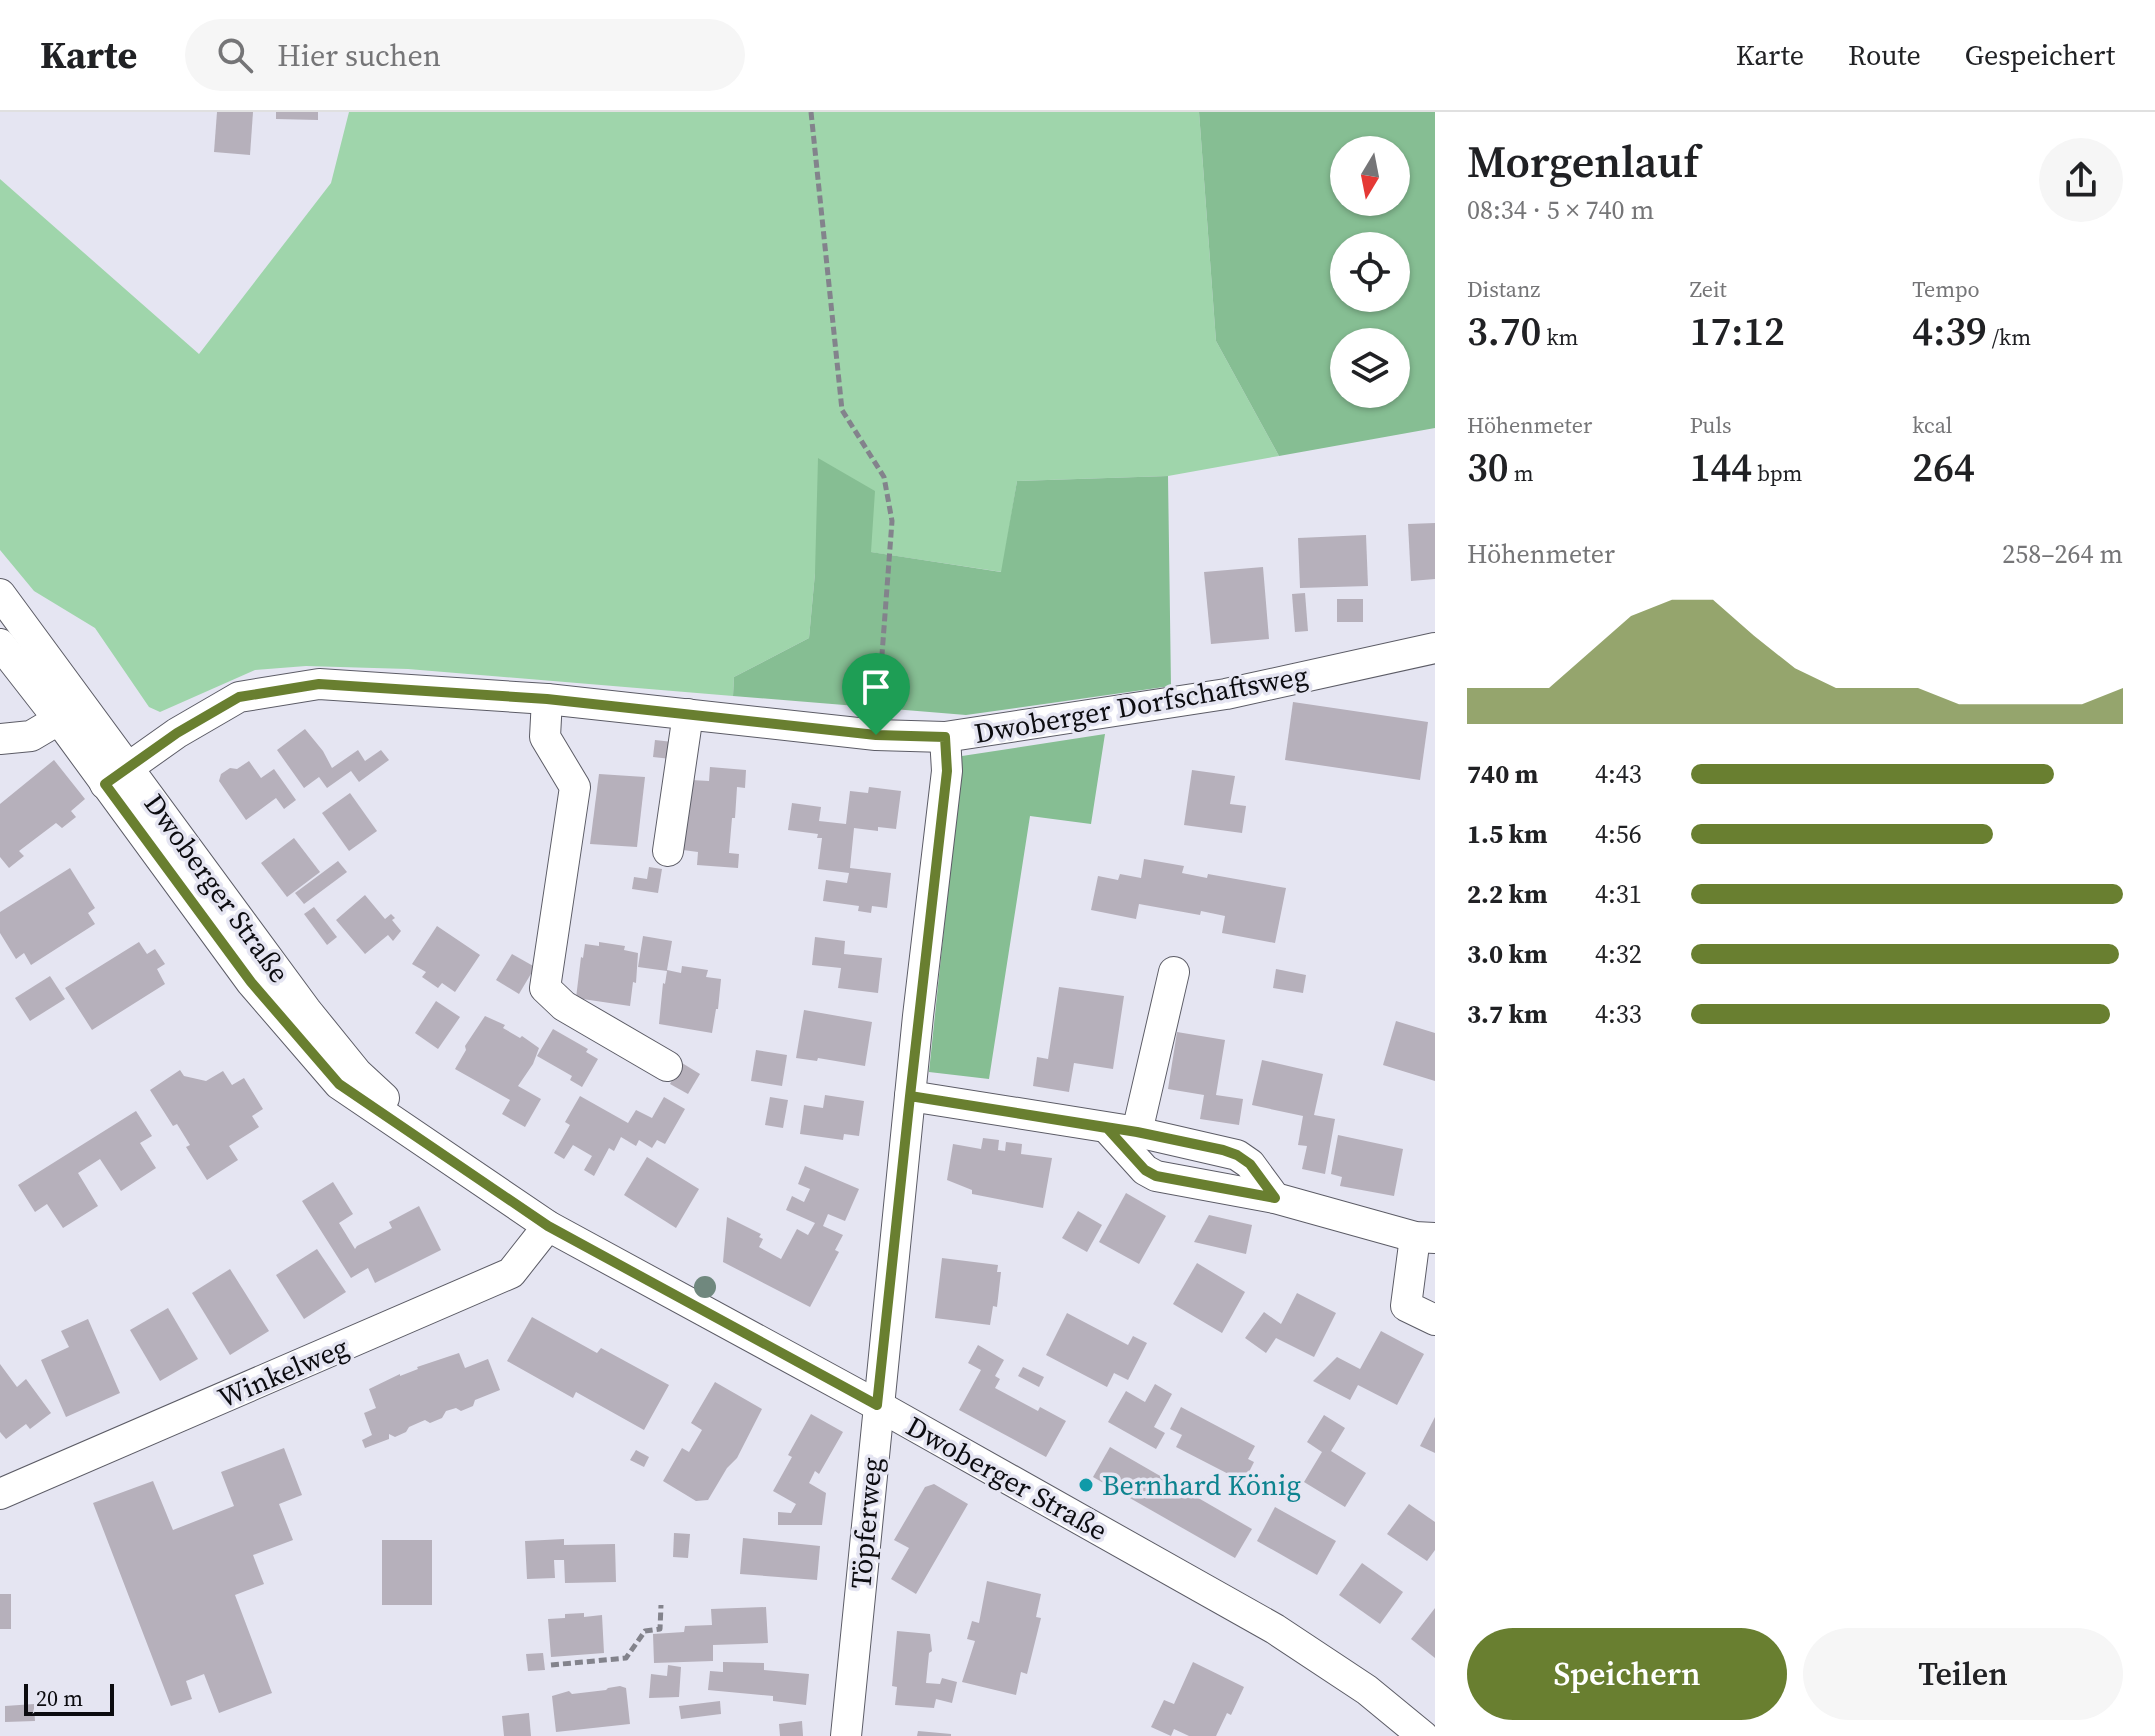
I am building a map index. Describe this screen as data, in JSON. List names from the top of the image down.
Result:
{
  "streets": {
    "street": [
      "Dwoberger Dorfschaftsweg",
      "Dwoberger Straße",
      "Winkelweg",
      "Töpferweg"
    ]
  },
  "crossings": [
    ["Dwoberger Dorfschaftsweg", "Dwoberger Straße"],
    ["Dwoberger Dorfschaftsweg", "Töpferweg"],
    ["Dwoberger Straße", "Winkelweg"],
    ["Dwoberger Straße", "Töpferweg"]
  ],
  "places": ["Bernhard König"],
  "scale_bar": "20 m",
  "north": "bottom",
  "page": {
    "header": "Karte",
    "search": "Hier suchen",
    "nav": ["Karte", "Route", "Gespeichert"],
    "heading": ["Morgenlauf", "08:34 · 5 × 740 m"],
    "stats": [
      ["Distanz", "3.70 km"],
      ["Zeit", "17:12"],
      ["Tempo", "4:39 /km"],
      ["Höhenmeter", "30 m"],
      ["Puls", "144 bpm"],
      ["kcal", "264"]
    ],
    "chart": ["Höhenmeter", "258–264 m"],
    "list": [
      {
        "name": "740 m",
        "note": "4:43"
      },
      {
        "name": "1.5 km",
        "note": "4:56"
      },
      {
        "name": "2.2 km",
        "note": "4:31"
      },
      {
        "name": "3.0 km",
        "note": "4:32"
      },
      {
        "name": "3.7 km",
        "note": "4:33"
      }
    ],
    "buttons": ["Speichern", "Teilen"],
    "scale": "20 m"
  }
}
